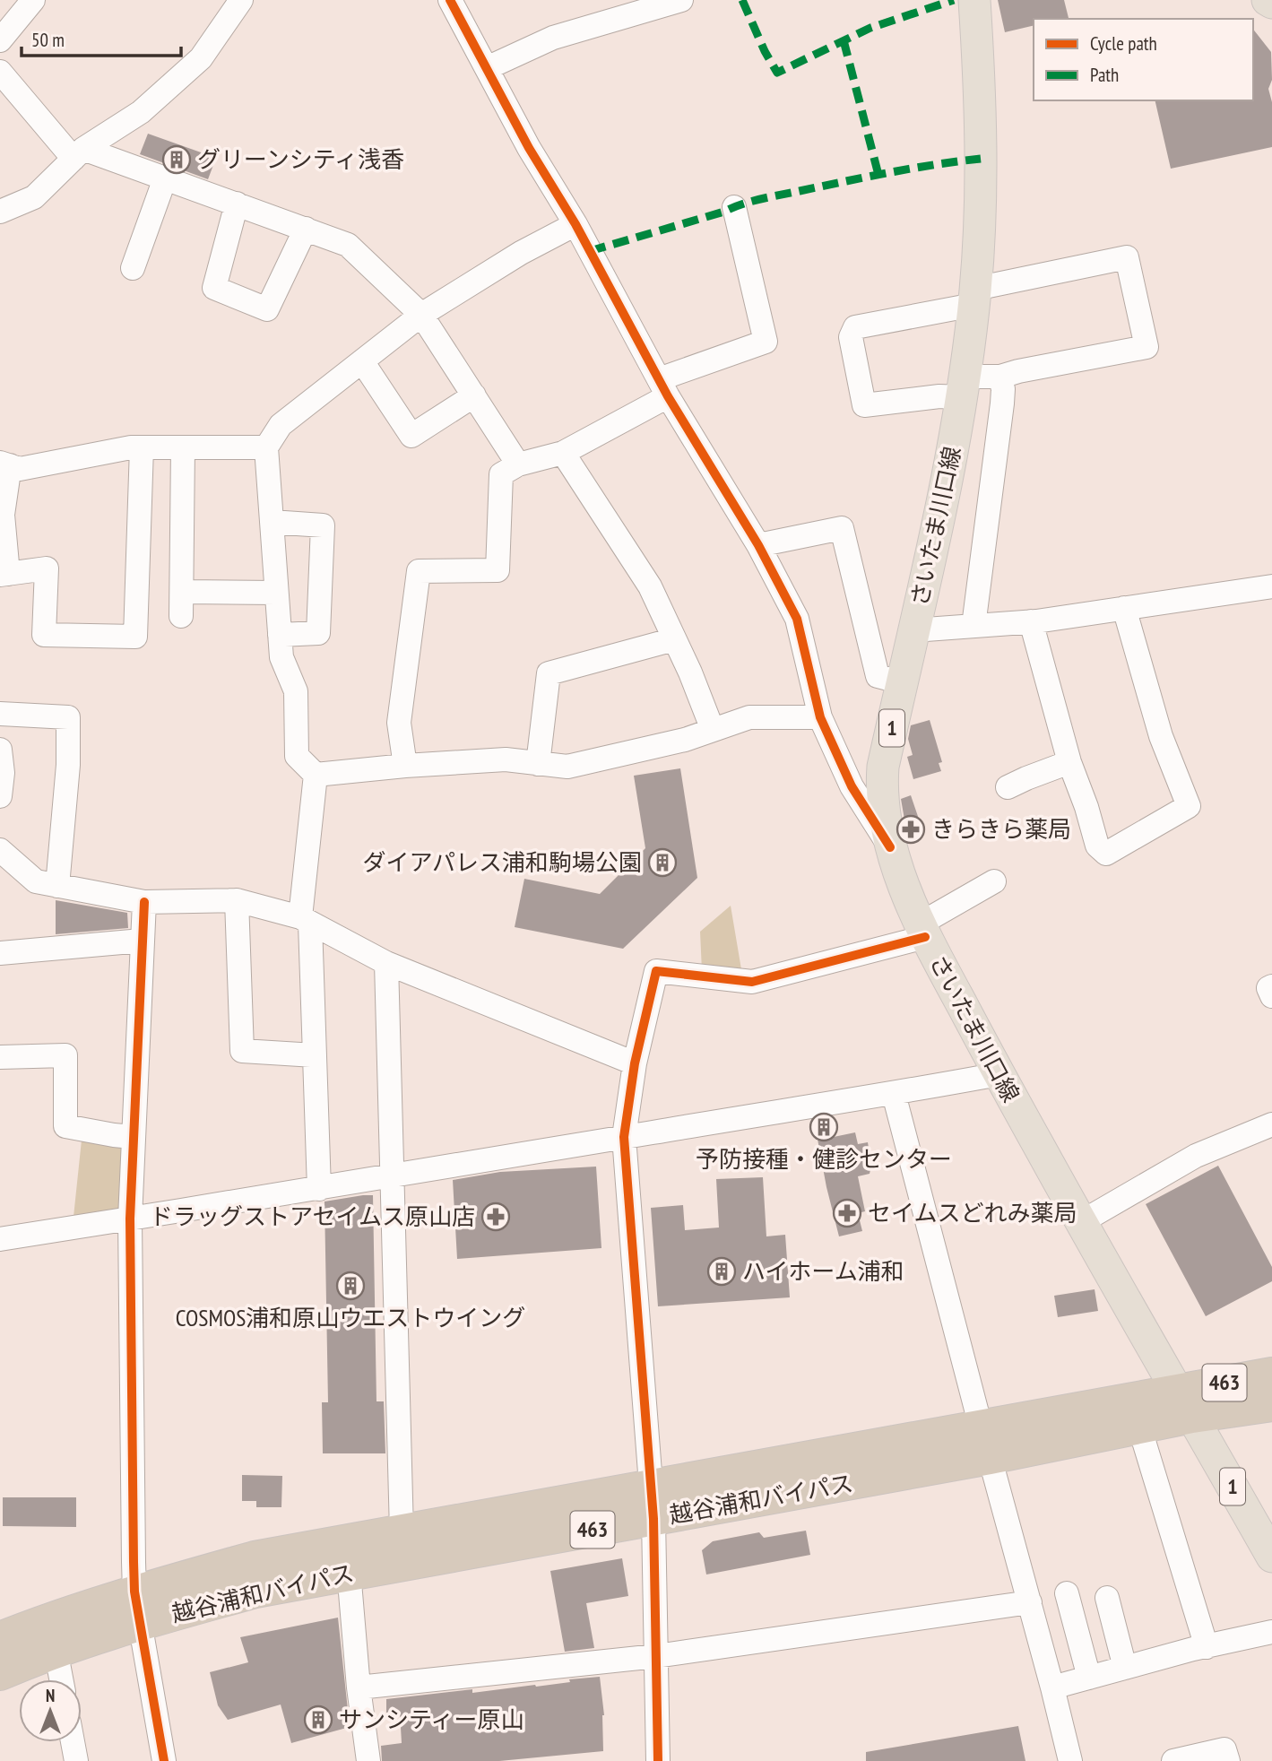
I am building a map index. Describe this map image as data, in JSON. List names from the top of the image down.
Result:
{
  "streets": {
    "highway": ["463", "越谷浦和バイパス"],
    "main road": ["さいたま川口線", "1"]
  },
  "crossings": [
    ["さいたま川口線", "越谷浦和バイパス"]
  ],
  "places": {
    "building": [
      "グリーンシティ浅香",
      "ダイアパレス浦和駒場公園",
      "予防接種・健診センター",
      "ハイホーム浦和",
      "COSMOS浦和原山ウエストウイング",
      "サンシティー原山"
    ],
    "pharmacy": ["きらきら薬局", "セイムスどれみ薬局", "ドラッグストアセイムス原山店"]
  },
  "legend": ["Cycle path", "Path"],
  "scale_bar": "50 m",
  "north": "top"
}
